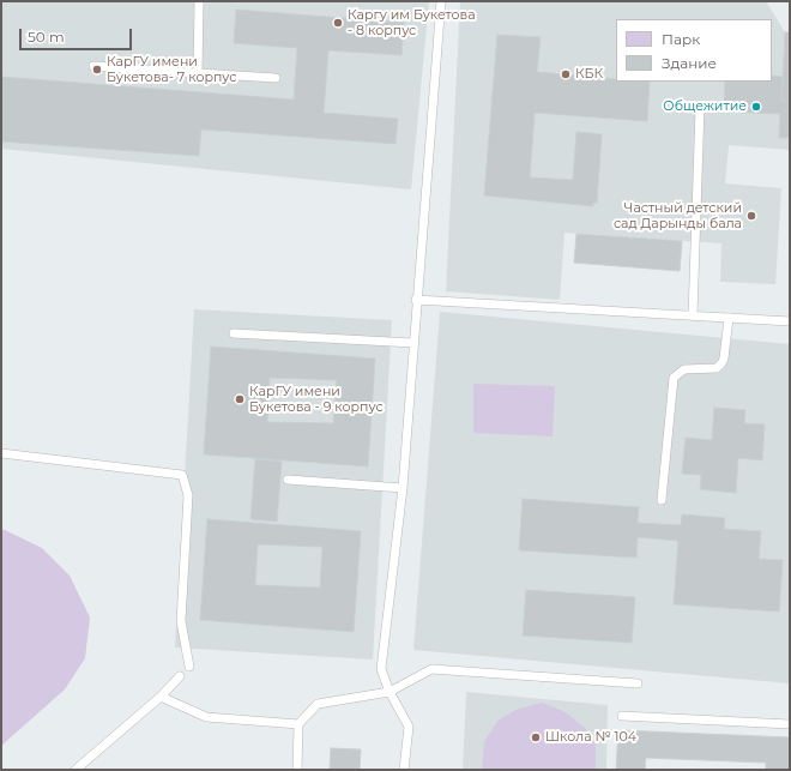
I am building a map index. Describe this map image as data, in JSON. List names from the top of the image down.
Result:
{
  "places": [
    "Каргу им Букетова - 8 корпус",
    "КарГУ имени Букетова- 7 корпус",
    "КБК",
    "Общежитие",
    "Частный детский сад Дарынды бала",
    "КарГУ имени Букетова - 9 корпус",
    "Школа № 104"
  ],
  "legend": ["Парк", "Здание"],
  "scale_bar": "50 m"
}
